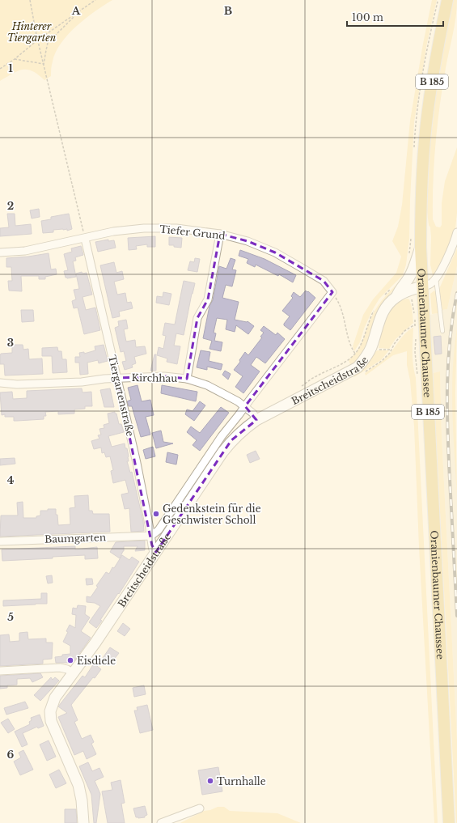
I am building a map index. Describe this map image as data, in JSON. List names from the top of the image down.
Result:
{
  "streets": {
    "main road": ["B 185", "Oranienbaumer Chaussee"],
    "street": [
      "Tiefer Grund",
      "Kirchhau",
      "Breitscheidstraße",
      "Tiergartenstraße",
      "Baumgarten"
    ]
  },
  "crossings": [
    ["Tiefer Grund", "Breitscheidstraße"],
    ["Tiefer Grund", "Tiergartenstraße"],
    ["Oranienbaumer Chaussee", "Breitscheidstraße"],
    ["Kirchhau", "Breitscheidstraße"],
    ["Kirchhau", "Tiergartenstraße"],
    ["Breitscheidstraße", "Tiergartenstraße"],
    ["Breitscheidstraße", "Baumgarten"],
    ["Tiergartenstraße", "Baumgarten"]
  ],
  "parks": ["Hinterer Tiergarten"],
  "places": ["Gedenkstein für die Geschwister Scholl", "Eisdiele", "Turnhalle"],
  "scale_bar": "100 m",
  "grid": {
    "columns": ["A", "B"],
    "rows": [
      "1",
      "2",
      "3",
      "4",
      "5",
      "6"
    ]
  }
}
